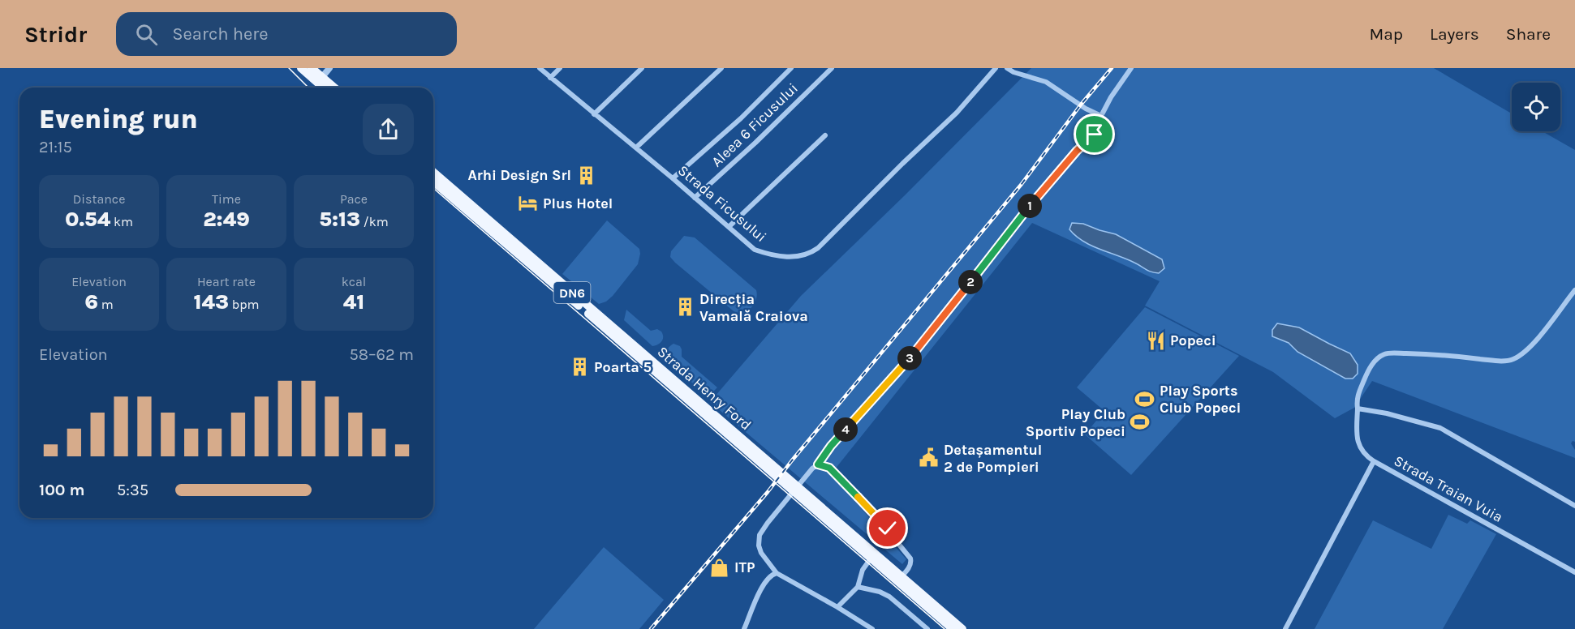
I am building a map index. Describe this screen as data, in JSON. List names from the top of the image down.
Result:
{
  "streets": {
    "main road": ["DN6", "Strada Henry Ford"],
    "street": ["Aleea 6 Ficusului", "Strada Ficusului", "Strada Traian Vuia"]
  },
  "crossings": [
    ["Aleea 6 Ficusului", "Strada Ficusului"]
  ],
  "places": {
    "building": ["Arhi Design Srl", "Direcția Vamală Craiova", "Poarta 5"],
    "hotel": ["Plus Hotel"],
    "restaurant": ["Popeci"],
    "sports": ["Play Sports Club Popeci", "Play Club Sportiv Popeci"],
    "public building": ["Detașamentul 2 de Pompieri"],
    "shop": ["ITP"]
  },
  "page": {
    "header": "Stridr",
    "search": "Search here",
    "nav": ["Map", "Layers", "Share"],
    "heading": ["Evening run", "21:15"],
    "stats": [
      ["Distance", "0.54 km"],
      ["Time", "2:49"],
      ["Pace", "5:13 /km"],
      ["Elevation", "6 m"],
      ["Heart rate", "143 bpm"],
      ["kcal", "41"]
    ],
    "pins": [
      "1",
      "2",
      "3",
      "4"
    ],
    "chart": ["Elevation", "58–62 m"],
    "list": [
      {
        "name": "100 m",
        "note": "5:35"
      }
    ]
  }
}
